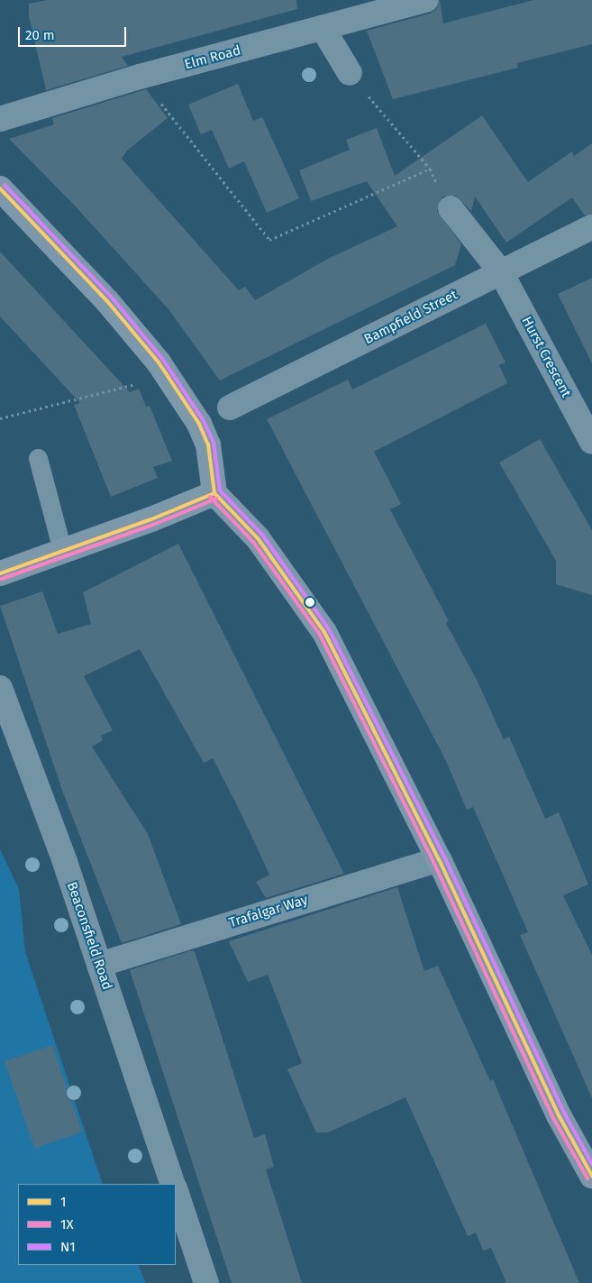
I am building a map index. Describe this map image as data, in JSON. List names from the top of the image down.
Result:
{
  "streets": {
    "street": [
      "Elm Road",
      "Bampfield Street",
      "Hurst Crescent",
      "Trafalgar Way",
      "Beaconsfield Road"
    ]
  },
  "crossings": [
    ["Bampfield Street", "Hurst Crescent"],
    ["Trafalgar Way", "Beaconsfield Road"]
  ],
  "lines": ["transit line N1", "transit line 1", "transit line 1X"],
  "legend": ["1", "1X", "N1"],
  "scale_bar": "20 m"
}
